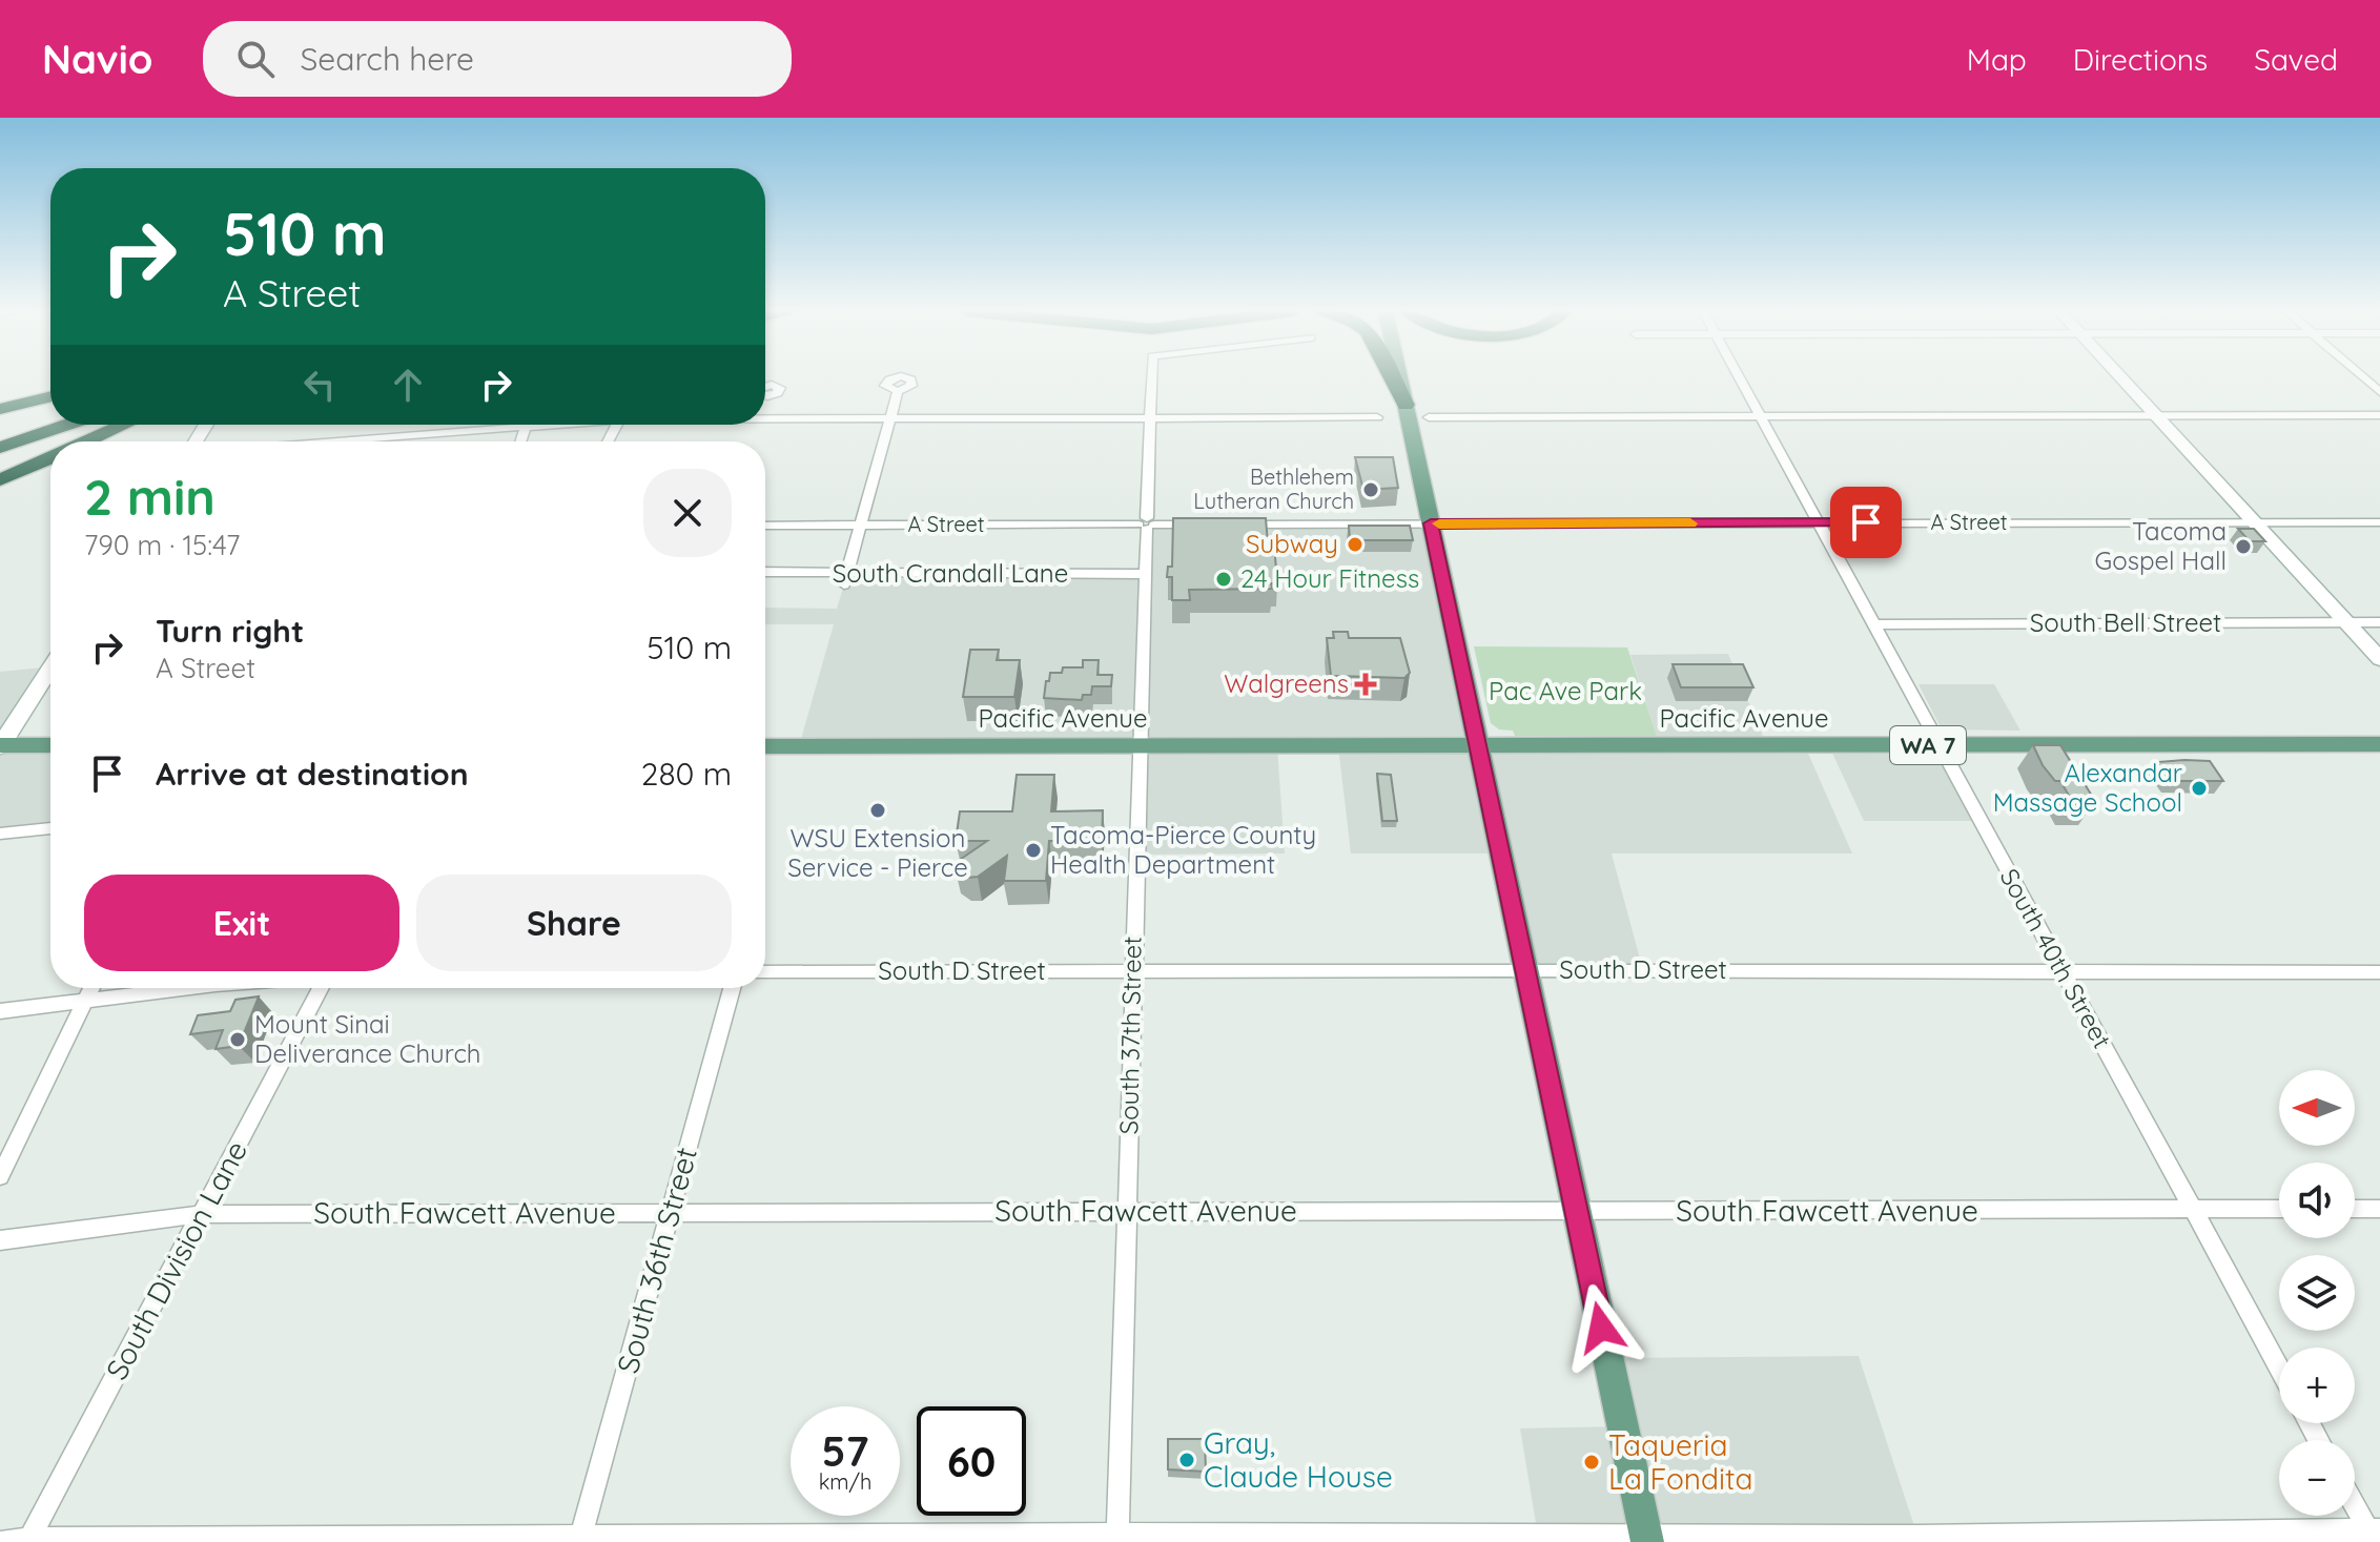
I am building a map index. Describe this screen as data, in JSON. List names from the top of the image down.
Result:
{
  "streets": {
    "main road": ["Pacific Avenue", "WA 7"],
    "street": [
      "A Street",
      "South Crandall Lane",
      "South Bell Street",
      "South 40th Street",
      "South D Street",
      "South 37th Street",
      "South Fawcett Avenue",
      "South Division Lane",
      "South 36th Street"
    ]
  },
  "crossings": [
    ["A Street", "South 40th Street"],
    ["A Street", "South 37th Street"],
    ["South Crandall Lane", "South 37th Street"],
    ["South Bell Street", "South 40th Street"],
    ["Pacific Avenue", "South 40th Street"],
    ["Pacific Avenue", "South 37th Street"],
    ["South 40th Street", "South D Street"],
    ["South 40th Street", "South Fawcett Avenue"],
    ["South D Street", "South 37th Street"],
    ["South 37th Street", "South Fawcett Avenue"],
    ["South Fawcett Avenue", "South Division Lane"],
    ["South Fawcett Avenue", "South 36th Street"]
  ],
  "parks": ["Pac Ave Park"],
  "places": {
    "other": [
      "Bethlehem Lutheran Church",
      "Subway",
      "Tacoma Gospel Hall",
      "24 Hour Fitness",
      "Alexandar Massage School",
      "WSU Extension Service - Pierce",
      "Tacoma-Pierce County Health Department",
      "Mount Sinai Deliverance Church",
      "Gray, Claude House",
      "Taqueria La Fondita"
    ],
    "health": ["Walgreens"]
  },
  "north": "left",
  "page": {
    "header": "Navio",
    "search": "Search here",
    "nav": ["Map", "Directions", "Saved"],
    "turn": ["510 m", "A Street"],
    "heading": ["2 min", "790 m · 15:47"],
    "list": [
      {
        "name": "Turn right",
        "note": "A Street",
        "value": "510 m"
      },
      {
        "name": "Arrive at destination",
        "value": "280 m"
      }
    ],
    "buttons": ["Exit", "Share"],
    "map_buttons": ["+", "−"],
    "speed": "57 km/h",
    "limit": "60"
  }
}
